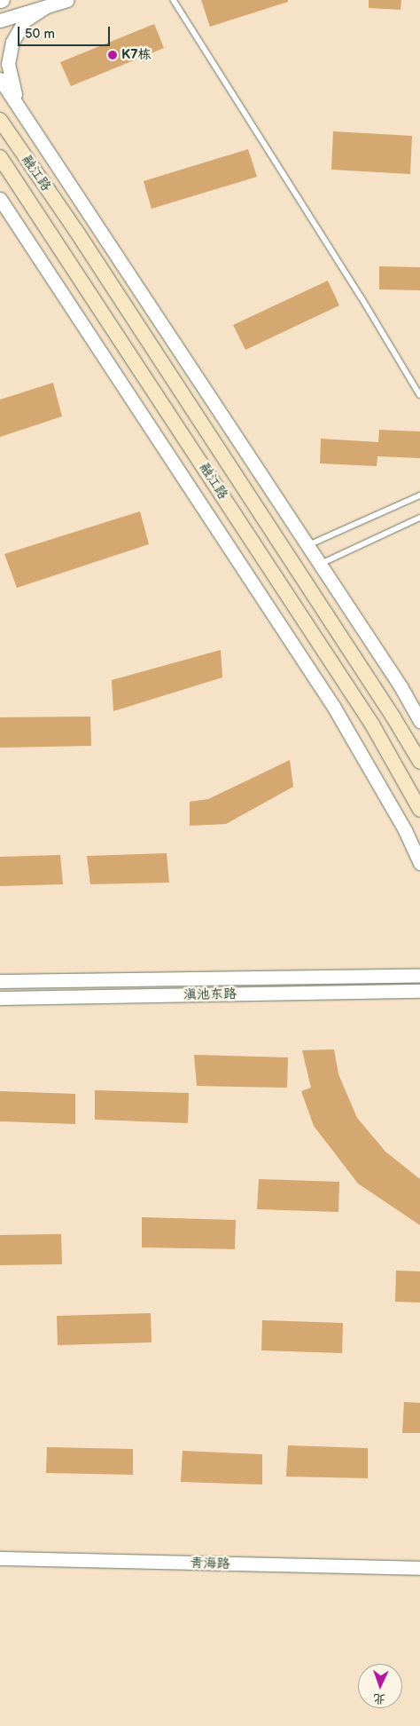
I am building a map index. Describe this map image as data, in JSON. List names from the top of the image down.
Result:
{
  "streets": {
    "main road": ["融江路"],
    "street": ["滇池东路", "青海路"]
  },
  "places": ["K7栋"],
  "scale_bar": "50 m",
  "north": "bottom"
}
